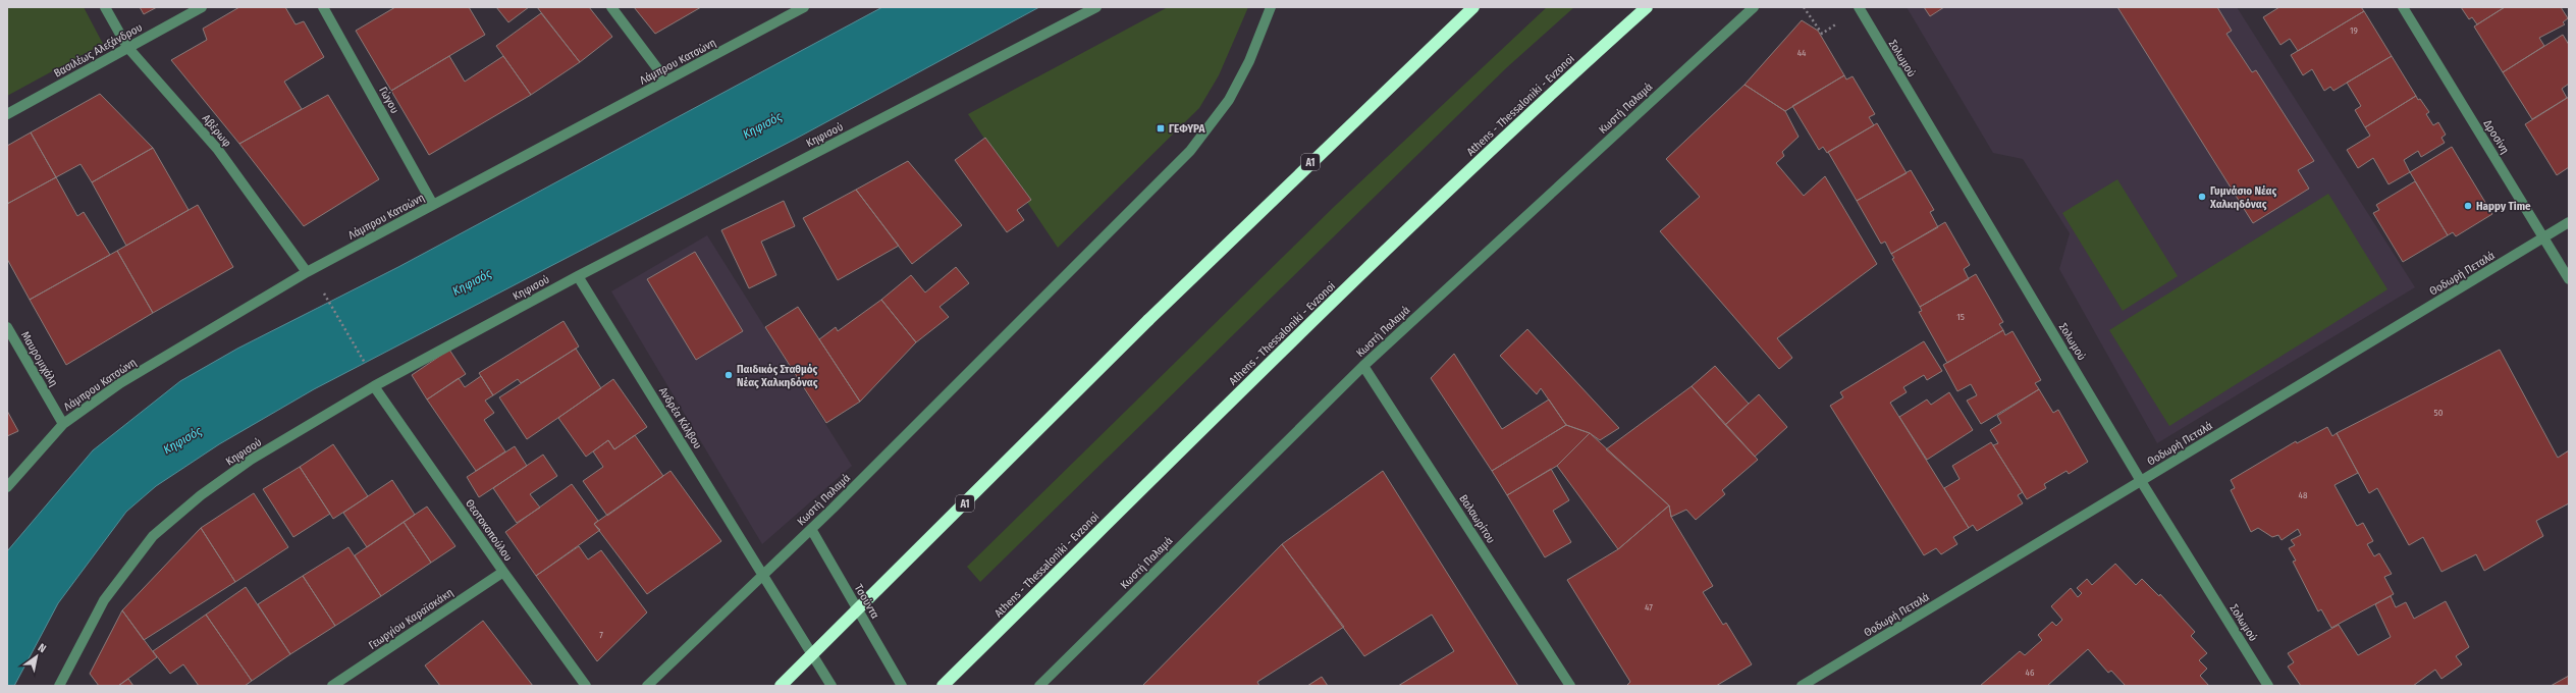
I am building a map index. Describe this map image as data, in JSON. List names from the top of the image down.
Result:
{
  "streets": {
    "highway": ["Athens - Thessaloniki - Evzonoi", "Α1"],
    "street": [
      "Βασιλέως Αλεξάνδρου",
      "Σολωμού",
      "Λάμπρου Κατσώνη",
      "Γώγου",
      "Κωστή Παλαμά",
      "Αβέρωφ",
      "Κηφισού",
      "Δροσίνη",
      "Θοδωρή Πεταλά",
      "Μαυρομιχάλη",
      "Ανδρέα Κάλβου",
      "Βαλαωρίτου",
      "Θεοτοκοπούλου",
      "Τσούντα",
      "Γεωργίου Καραϊσκάκη"
    ]
  },
  "crossings": [
    ["Βασιλέως Αλεξάνδρου", "Αβέρωφ"],
    ["Σολωμού", "Θοδωρή Πεταλά"],
    ["Λάμπρου Κατσώνη", "Γώγου"],
    ["Λάμπρου Κατσώνη", "Αβέρωφ"],
    ["Λάμπρου Κατσώνη", "Μαυρομιχάλη"],
    ["Κωστή Παλαμά", "Ανδρέα Κάλβου"],
    ["Κωστή Παλαμά", "Βαλαωρίτου"],
    ["Κωστή Παλαμά", "Τσούντα"],
    ["Κηφισού", "Ανδρέα Κάλβου"],
    ["Κηφισού", "Θεοτοκοπούλου"],
    ["Δροσίνη", "Θοδωρή Πεταλά"],
    ["Θεοτοκοπούλου", "Γεωργίου Καραϊσκάκη"]
  ],
  "water": ["Κηφισός"],
  "places": {
    "transit": ["ΓΕΦΥΡΑ"],
    "other": ["Γυμνάσιο Νέας Χαλκηδόνας", "Happy Time", "Παιδικός Σταθμός Νέας Χαλκηδόνας"]
  },
  "house_numbers": [
    "19",
    "44",
    "15",
    "50",
    "48",
    "47",
    "7",
    "46"
  ],
  "north": "top right"
}
